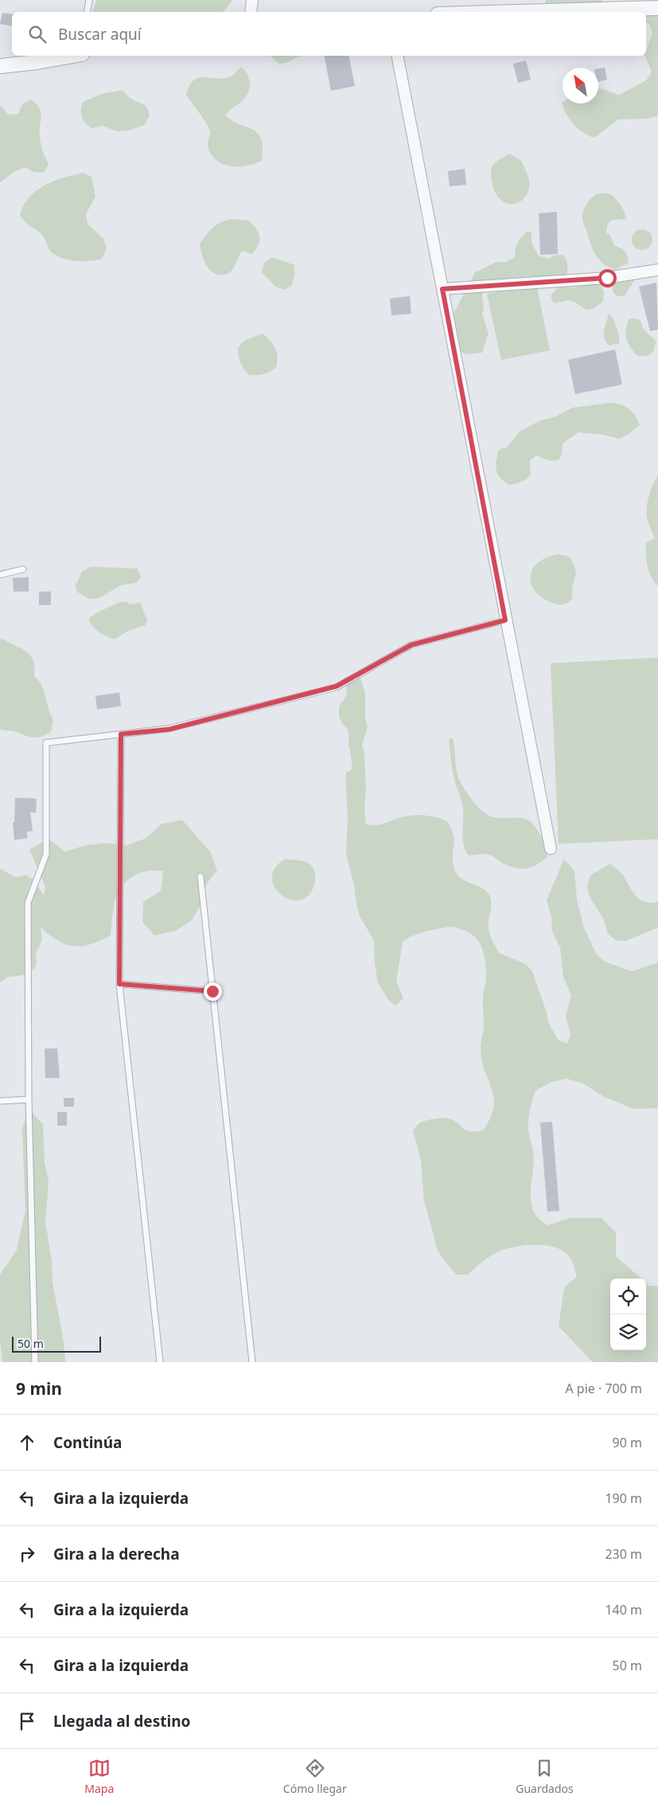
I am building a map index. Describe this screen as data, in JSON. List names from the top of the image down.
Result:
{
  "scale_bar": "50 m",
  "north": "top left",
  "page": {
    "search": "Buscar aquí",
    "scale": "50 m",
    "heading": ["9 min", "A pie · 700 m"],
    "list": [
      ["Continúa", "90 m"],
      ["Gira a la izquierda", "190 m"],
      ["Gira a la derecha", "230 m"],
      ["Gira a la izquierda", "140 m"],
      ["Gira a la izquierda", "50 m"],
      "Llegada al destino"
    ],
    "nav": ["Mapa", "Cómo llegar", "Guardados"]
  }
}
